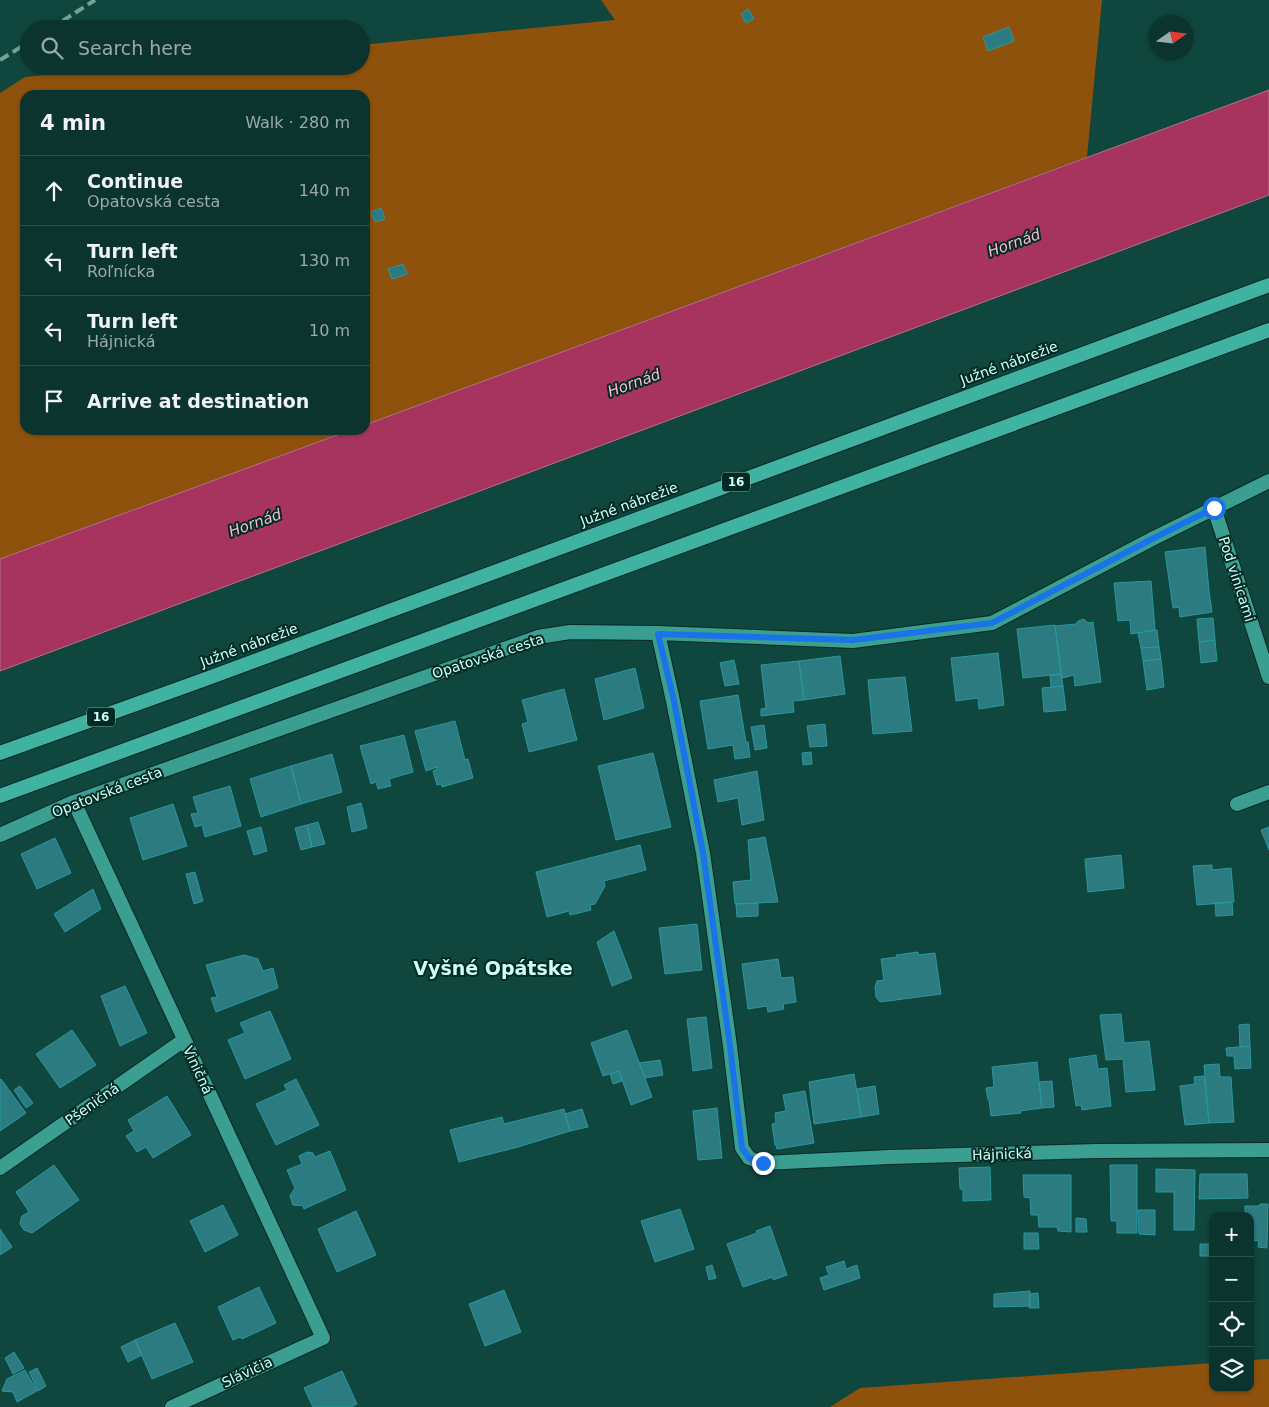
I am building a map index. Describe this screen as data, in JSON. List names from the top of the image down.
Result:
{
  "streets": {
    "highway": ["Južné nábrežie", "16"],
    "street": [
      "Pod vinicami",
      "Opatovská cesta",
      "Viničná",
      "Pšeničná",
      "Hájnická",
      "Slávičia"
    ]
  },
  "crossings": [
    ["Pod vinicami", "Opatovská cesta"],
    ["Opatovská cesta", "Viničná"],
    ["Opatovská cesta", "Hájnická"],
    ["Viničná", "Pšeničná"],
    ["Viničná", "Slávičia"]
  ],
  "districts": ["Vyšné Opátske"],
  "water": ["Hornád"],
  "north": "right",
  "page": {
    "search": "Search here",
    "heading": ["4 min", "Walk · 280 m"],
    "list": [
      ["Continue", "Opatovská cesta", "140 m"],
      ["Turn left", "Roľnícka", "130 m"],
      ["Turn left", "Hájnická", "10 m"],
      "Arrive at destination"
    ],
    "map_buttons": ["+", "−"]
  }
}
